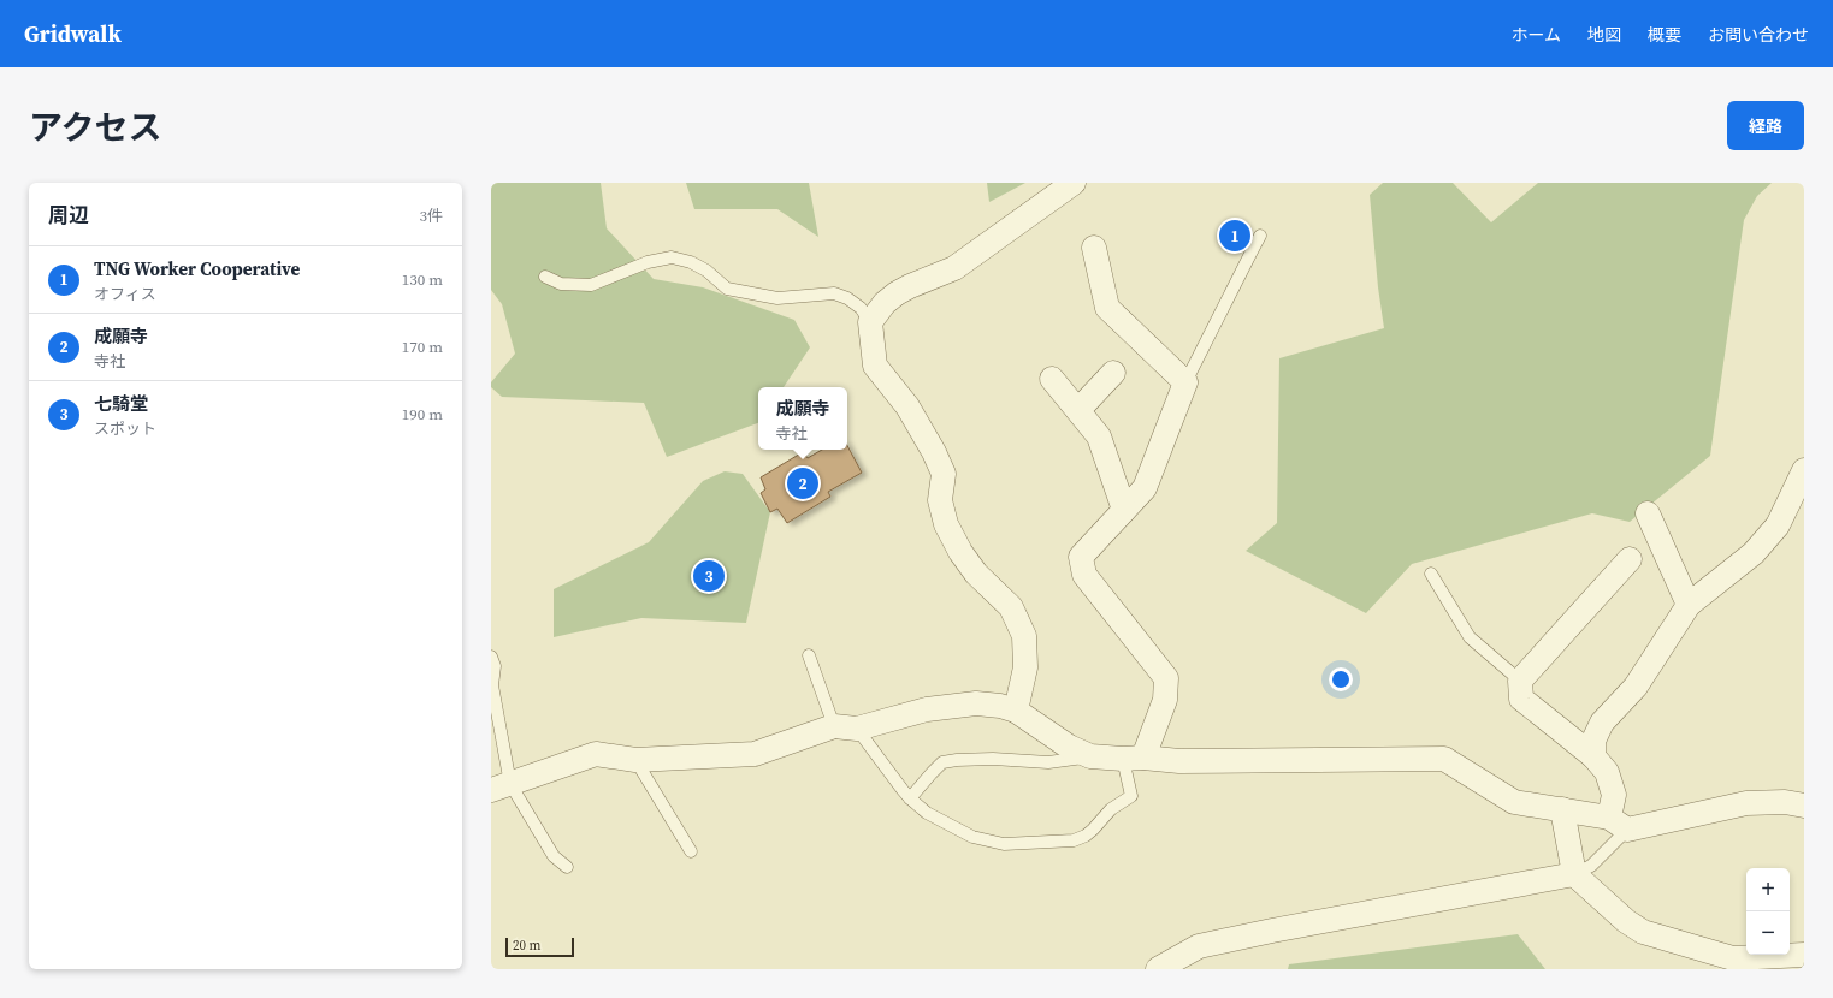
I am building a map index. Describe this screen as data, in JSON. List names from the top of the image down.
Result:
{
  "scale_bar": "20 m",
  "page": {
    "header": "Gridwalk",
    "nav": [
      "ホーム",
      "地図",
      "概要",
      "お問い合わせ"
    ],
    "title": "アクセス",
    "buttons": "経路",
    "heading": ["周辺", "3件"],
    "pins": ["1", "2", "3"],
    "list": [
      {
        "mark": "1",
        "name": "TNG Worker Cooperative",
        "note": "オフィス",
        "value": "130 m"
      },
      {
        "mark": "2",
        "name": "成願寺",
        "note": "寺社",
        "value": "170 m"
      },
      {
        "mark": "3",
        "name": "七騎堂",
        "note": "スポット",
        "value": "190 m"
      }
    ],
    "popup": ["成願寺", "寺社"],
    "map_buttons": ["+", "−"],
    "scale": "20 m"
  }
}
